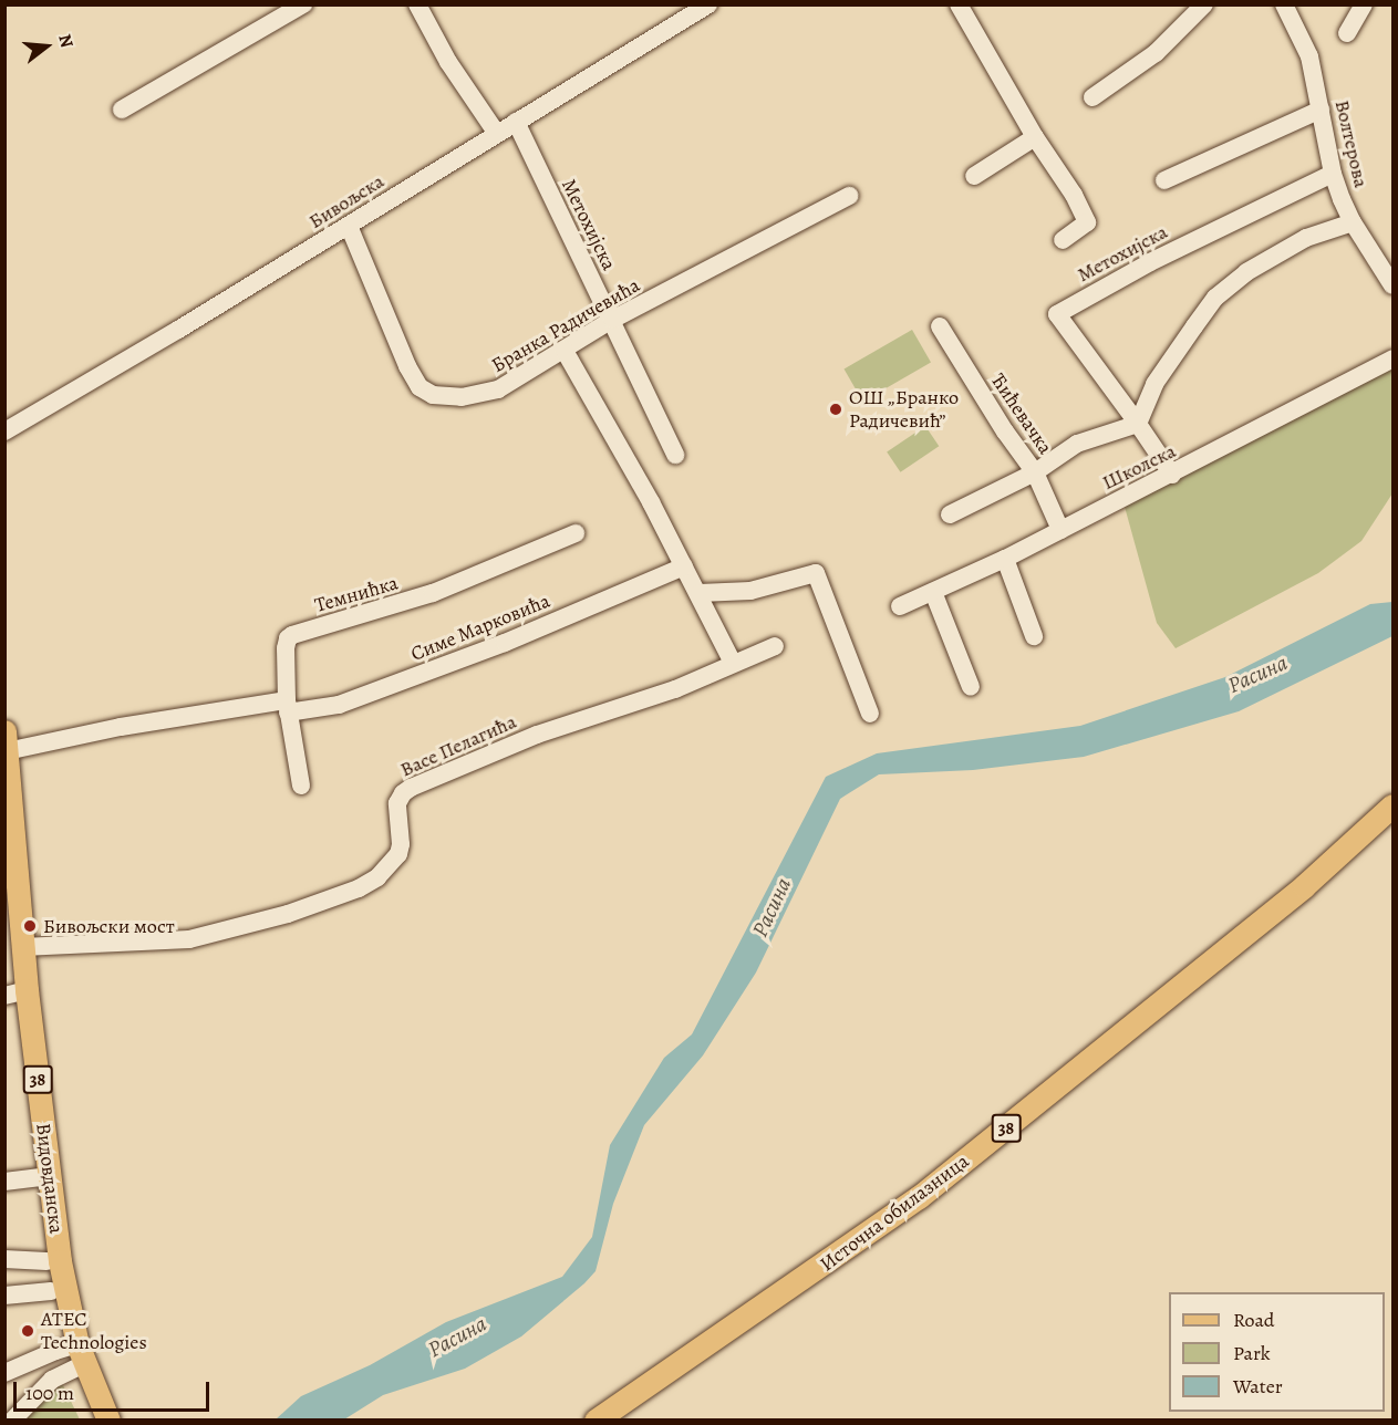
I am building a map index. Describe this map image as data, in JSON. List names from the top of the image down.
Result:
{
  "streets": {
    "main road": ["38", "Видовданска", "Источна обилазница"],
    "street": [
      "Волтерова",
      "Бивољска",
      "Метохијска",
      "Бранка Радичевића",
      "Ћићевачка",
      "Школска",
      "Темнићка",
      "Симе Марковића",
      "Васе Пелагића"
    ]
  },
  "crossings": [
    ["Волтерова", "Метохијска"],
    ["Бивољска", "Метохијска"],
    ["Бивољска", "Бранка Радичевића"],
    ["Метохијска", "Бранка Радичевића"],
    ["Ћићевачка", "Школска"],
    ["Темнићка", "Симе Марковића"],
    ["Симе Марковића", "Видовданска"],
    ["Васе Пелагића", "Видовданска"]
  ],
  "water": ["Расина"],
  "places": ["ОШ „Бранко Радичевић”", "Бивољски мост", "ATEC Technologies"],
  "legend": ["Road", "Park", "Water"],
  "scale_bar": "100 m",
  "north": "right"
}
